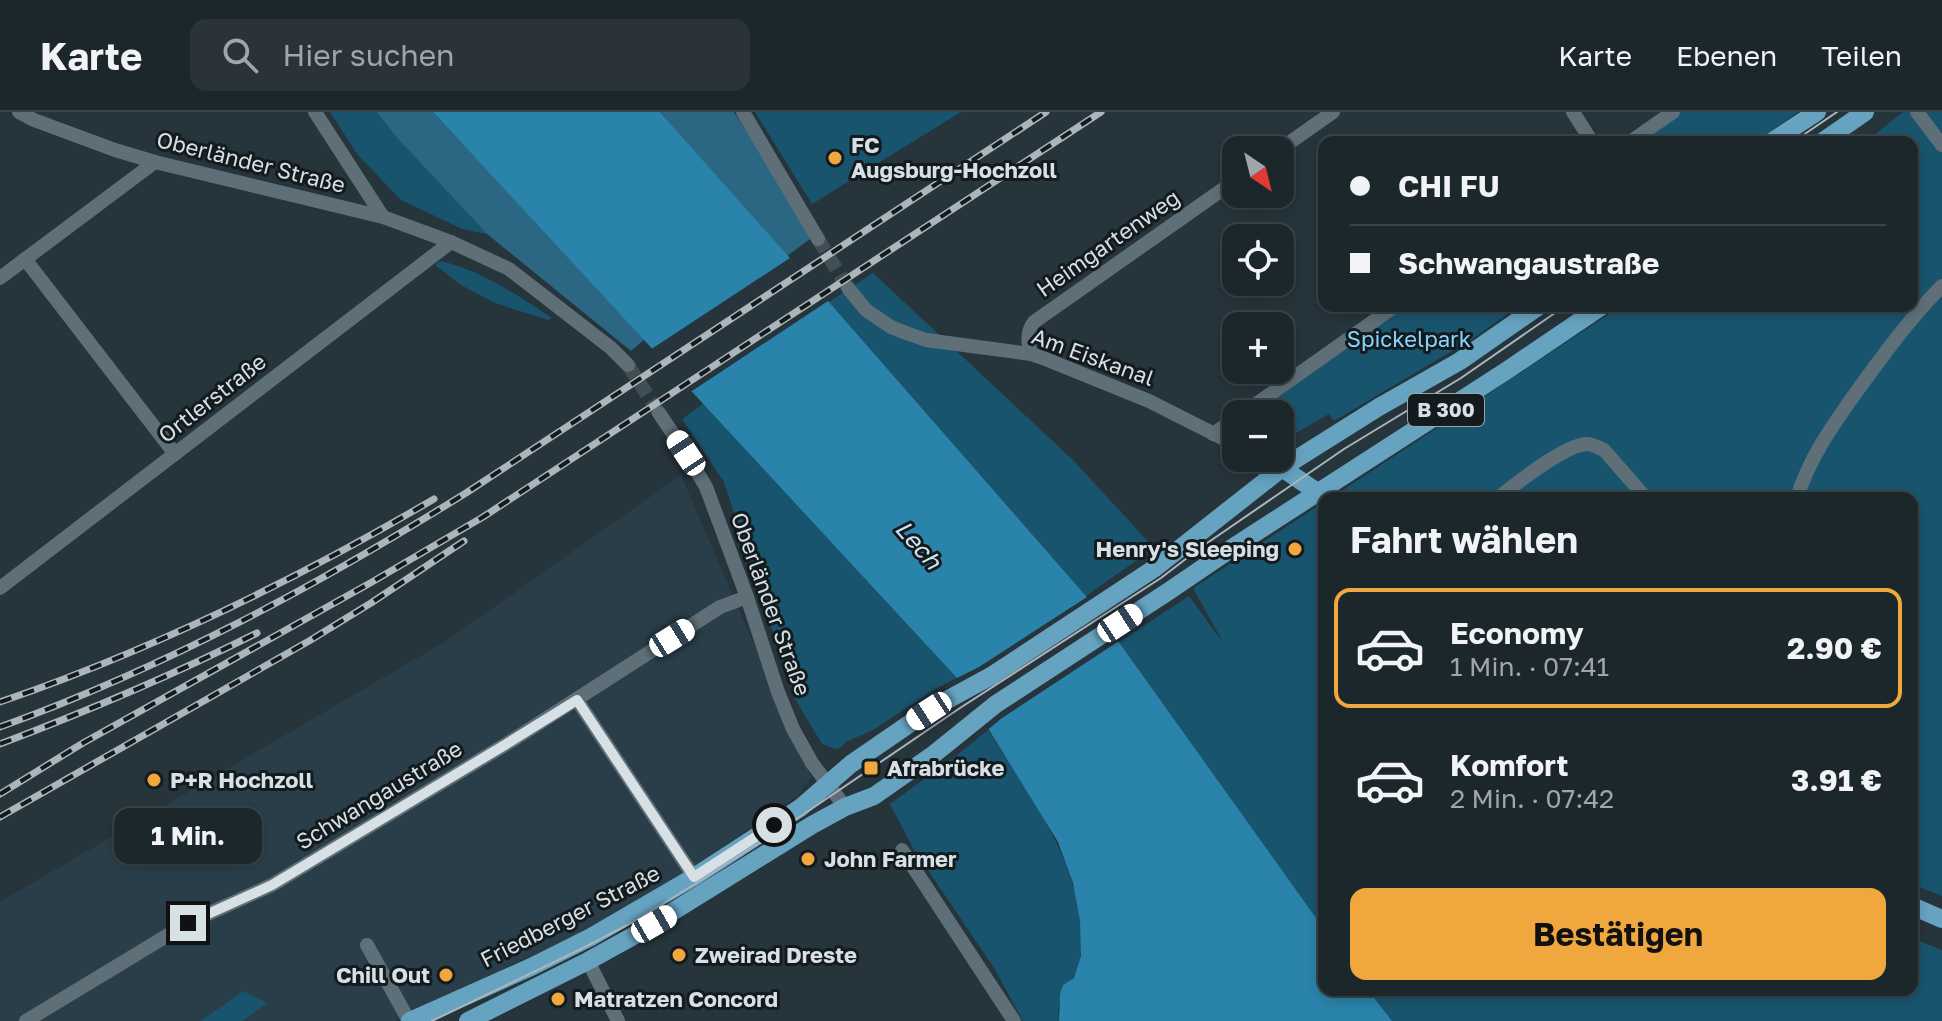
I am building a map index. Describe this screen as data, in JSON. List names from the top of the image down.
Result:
{
  "streets": {
    "main road": ["B 300", "Friedberger Straße"],
    "street": [
      "Oberländer Straße",
      "Heimgartenweg",
      "Am Eiskanal",
      "Ortlerstraße",
      "Schwangaustraße"
    ]
  },
  "crossings": [
    ["Oberländer Straße", "Ortlerstraße"],
    ["Oberländer Straße", "Schwangaustraße"],
    ["Oberländer Straße", "Friedberger Straße"],
    ["Heimgartenweg", "Am Eiskanal"]
  ],
  "water": ["Lech"],
  "parks": ["Spickelpark"],
  "places": {
    "other": [
      "FC Augsburg-Hochzoll",
      "Henry's Sleeping",
      "P+R Hochzoll",
      "John Farmer",
      "Zweirad Dreste",
      "Chill Out",
      "Matratzen Concord"
    ],
    "transit": ["Afrabrücke"]
  },
  "north": "bottom right",
  "page": {
    "header": "Karte",
    "search": "Hier suchen",
    "nav": ["Karte", "Ebenen", "Teilen"],
    "map_buttons": ["+", "−"],
    "banner": ["CHI FU", "Schwangaustraße"],
    "heading": "Fahrt wählen",
    "list": [
      {
        "name": "Economy",
        "note": "1 Min. · 07:41",
        "value": "2.90 €"
      },
      {
        "name": "Komfort",
        "note": "2 Min. · 07:42",
        "value": "3.91 €"
      }
    ],
    "bubble": "1 Min.",
    "buttons": "Bestätigen"
  }
}
